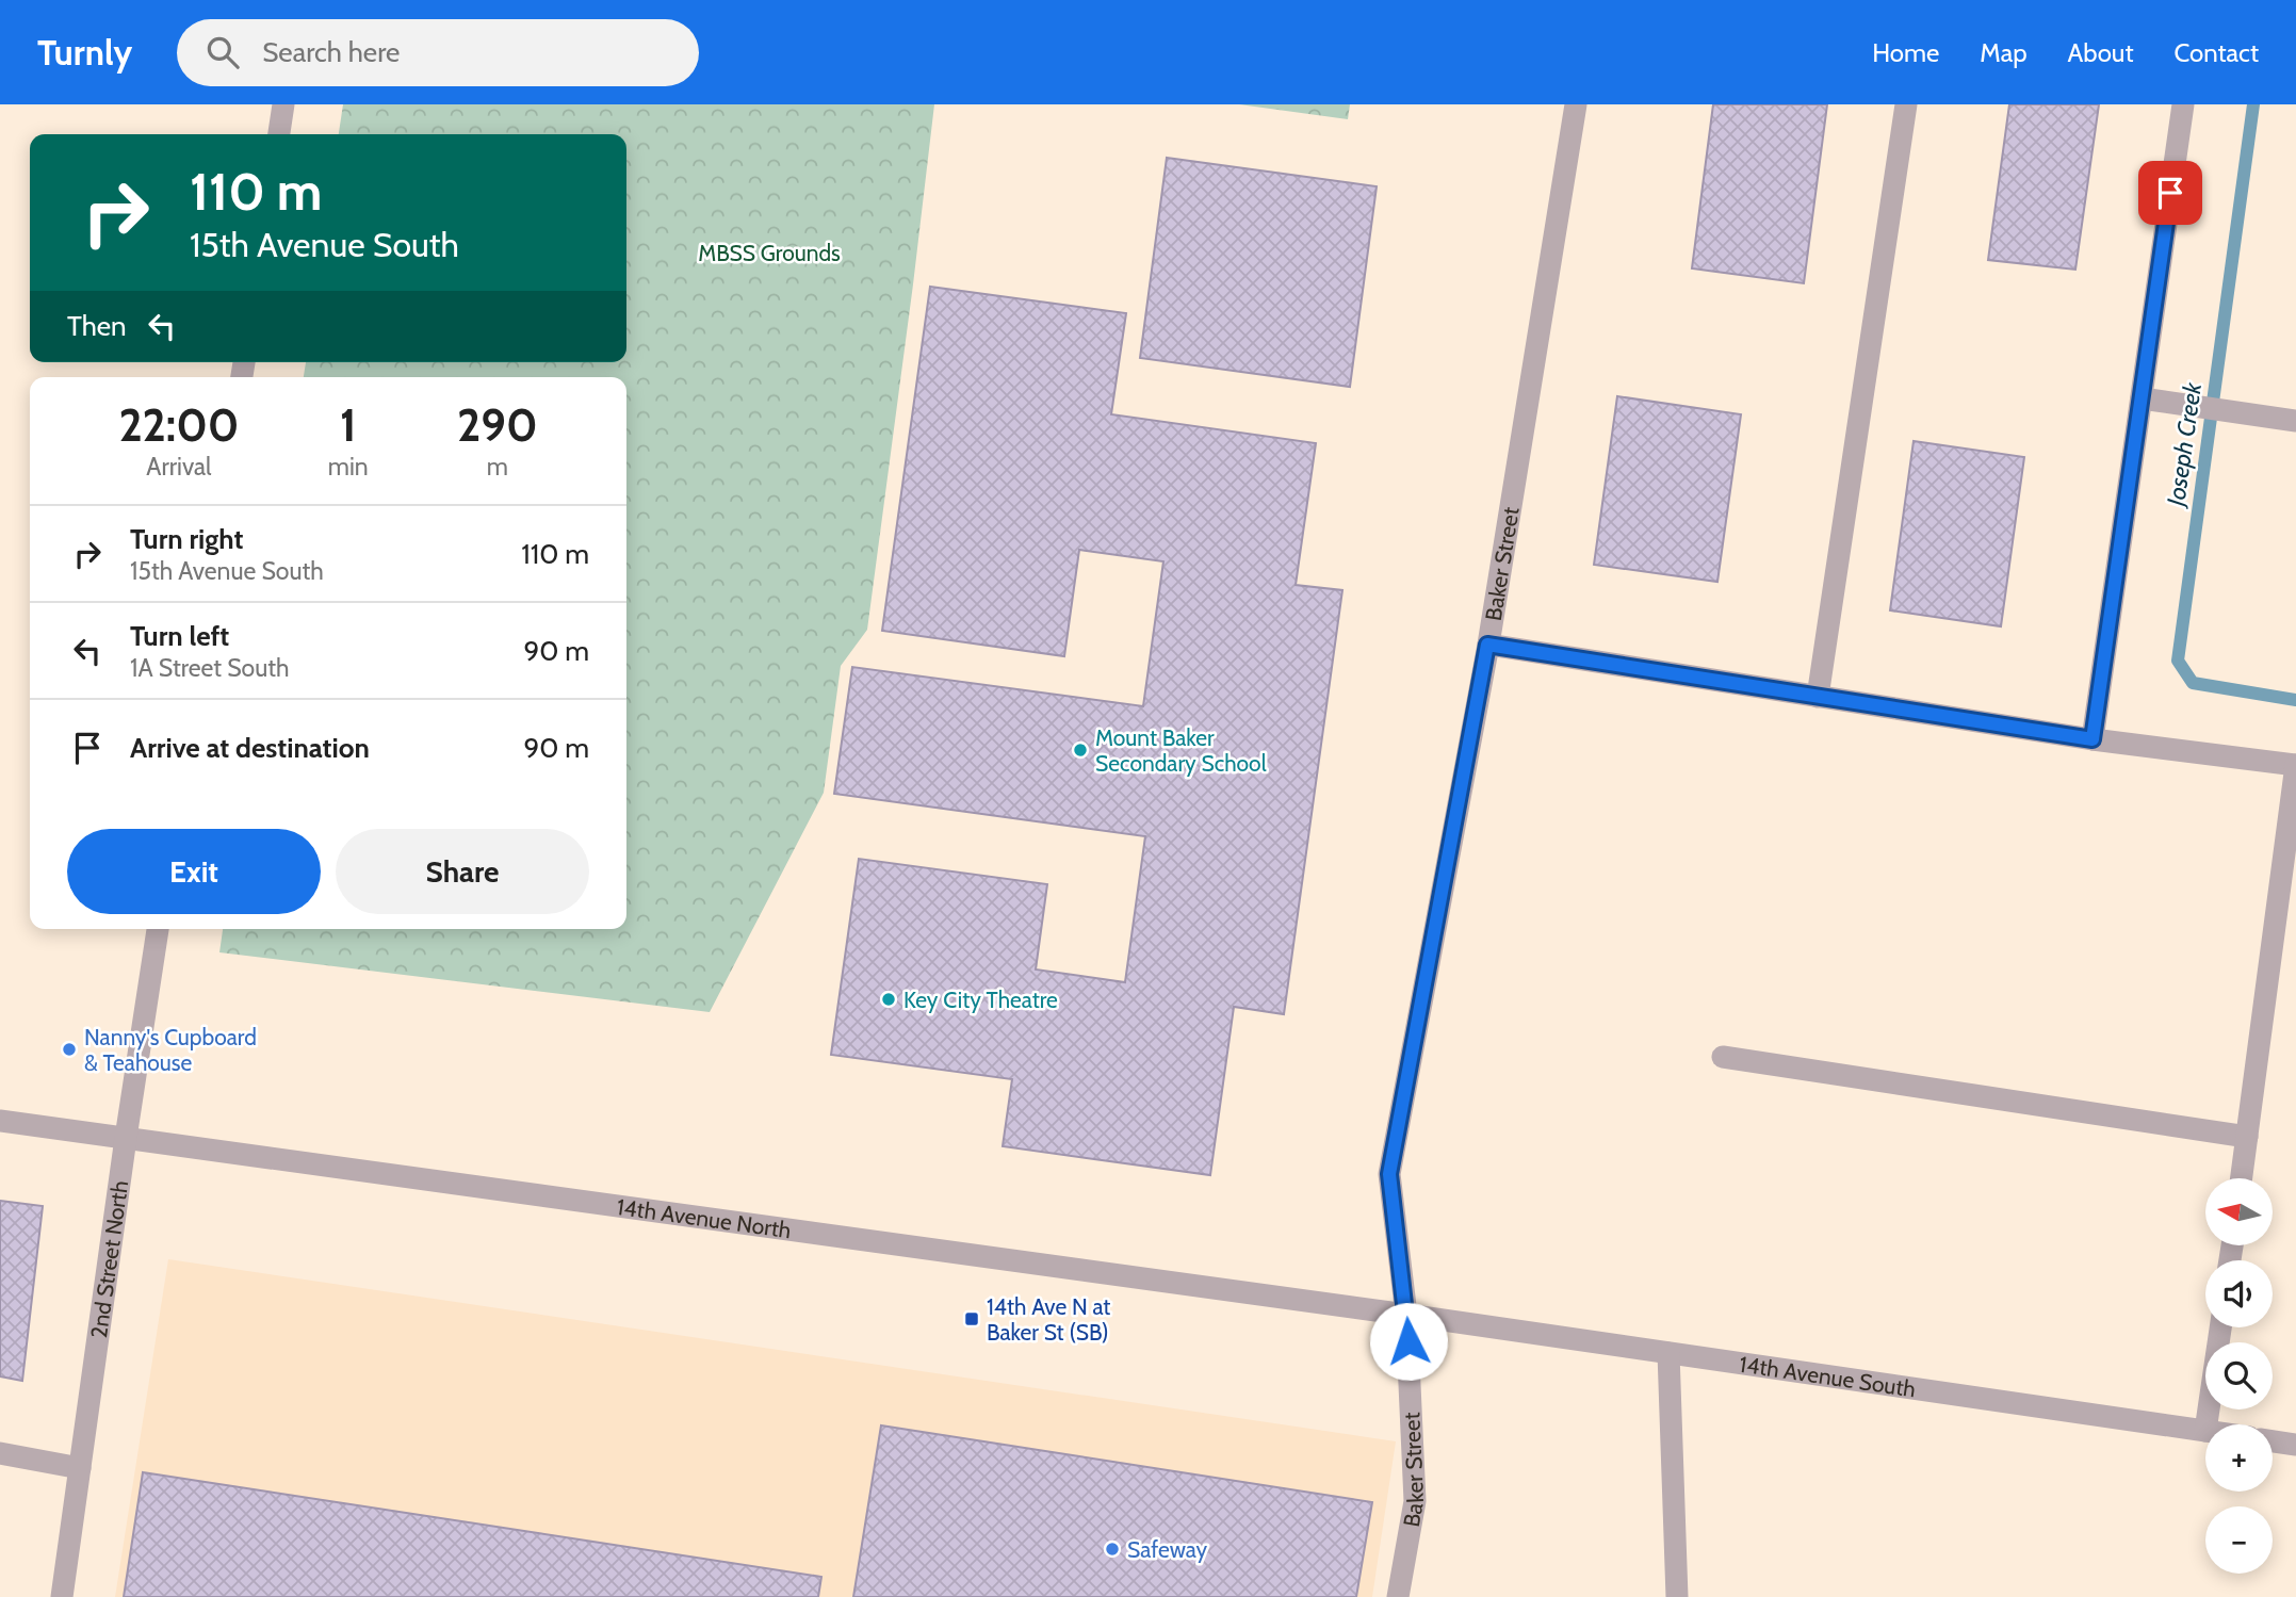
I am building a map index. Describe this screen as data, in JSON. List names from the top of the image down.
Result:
{
  "streets": {
    "street": [
      "Baker Street",
      "14th Avenue North",
      "2nd Street North",
      "14th Avenue South"
    ]
  },
  "crossings": [
    ["Baker Street", "14th Avenue North"],
    ["Baker Street", "14th Avenue South"],
    ["14th Avenue North", "2nd Street North"],
    ["14th Avenue North", "14th Avenue South"]
  ],
  "water": ["Joseph Creek"],
  "parks": ["MBSS Grounds"],
  "places": {
    "other": [
      "Mount Baker Secondary School",
      "Key City Theatre",
      "Nanny's Cupboard & Teahouse",
      "Safeway"
    ],
    "transit": ["14th Ave N at Baker St (SB)"]
  },
  "north": "left",
  "page": {
    "header": "Turnly",
    "search": "Search here",
    "nav": [
      "Home",
      "Map",
      "About",
      "Contact"
    ],
    "turn": ["110 m", "15th Avenue South"],
    "then": "Then",
    "eta": [
      "22:00",
      "Arrival",
      "1",
      "min",
      "290",
      "m"
    ],
    "list": [
      {
        "name": "Turn right",
        "note": "15th Avenue South",
        "value": "110 m"
      },
      {
        "name": "Turn left",
        "note": "1A Street South",
        "value": "90 m"
      },
      {
        "name": "Arrive at destination",
        "value": "90 m"
      }
    ],
    "buttons": ["Exit", "Share"],
    "map_buttons": ["+", "−"]
  }
}
